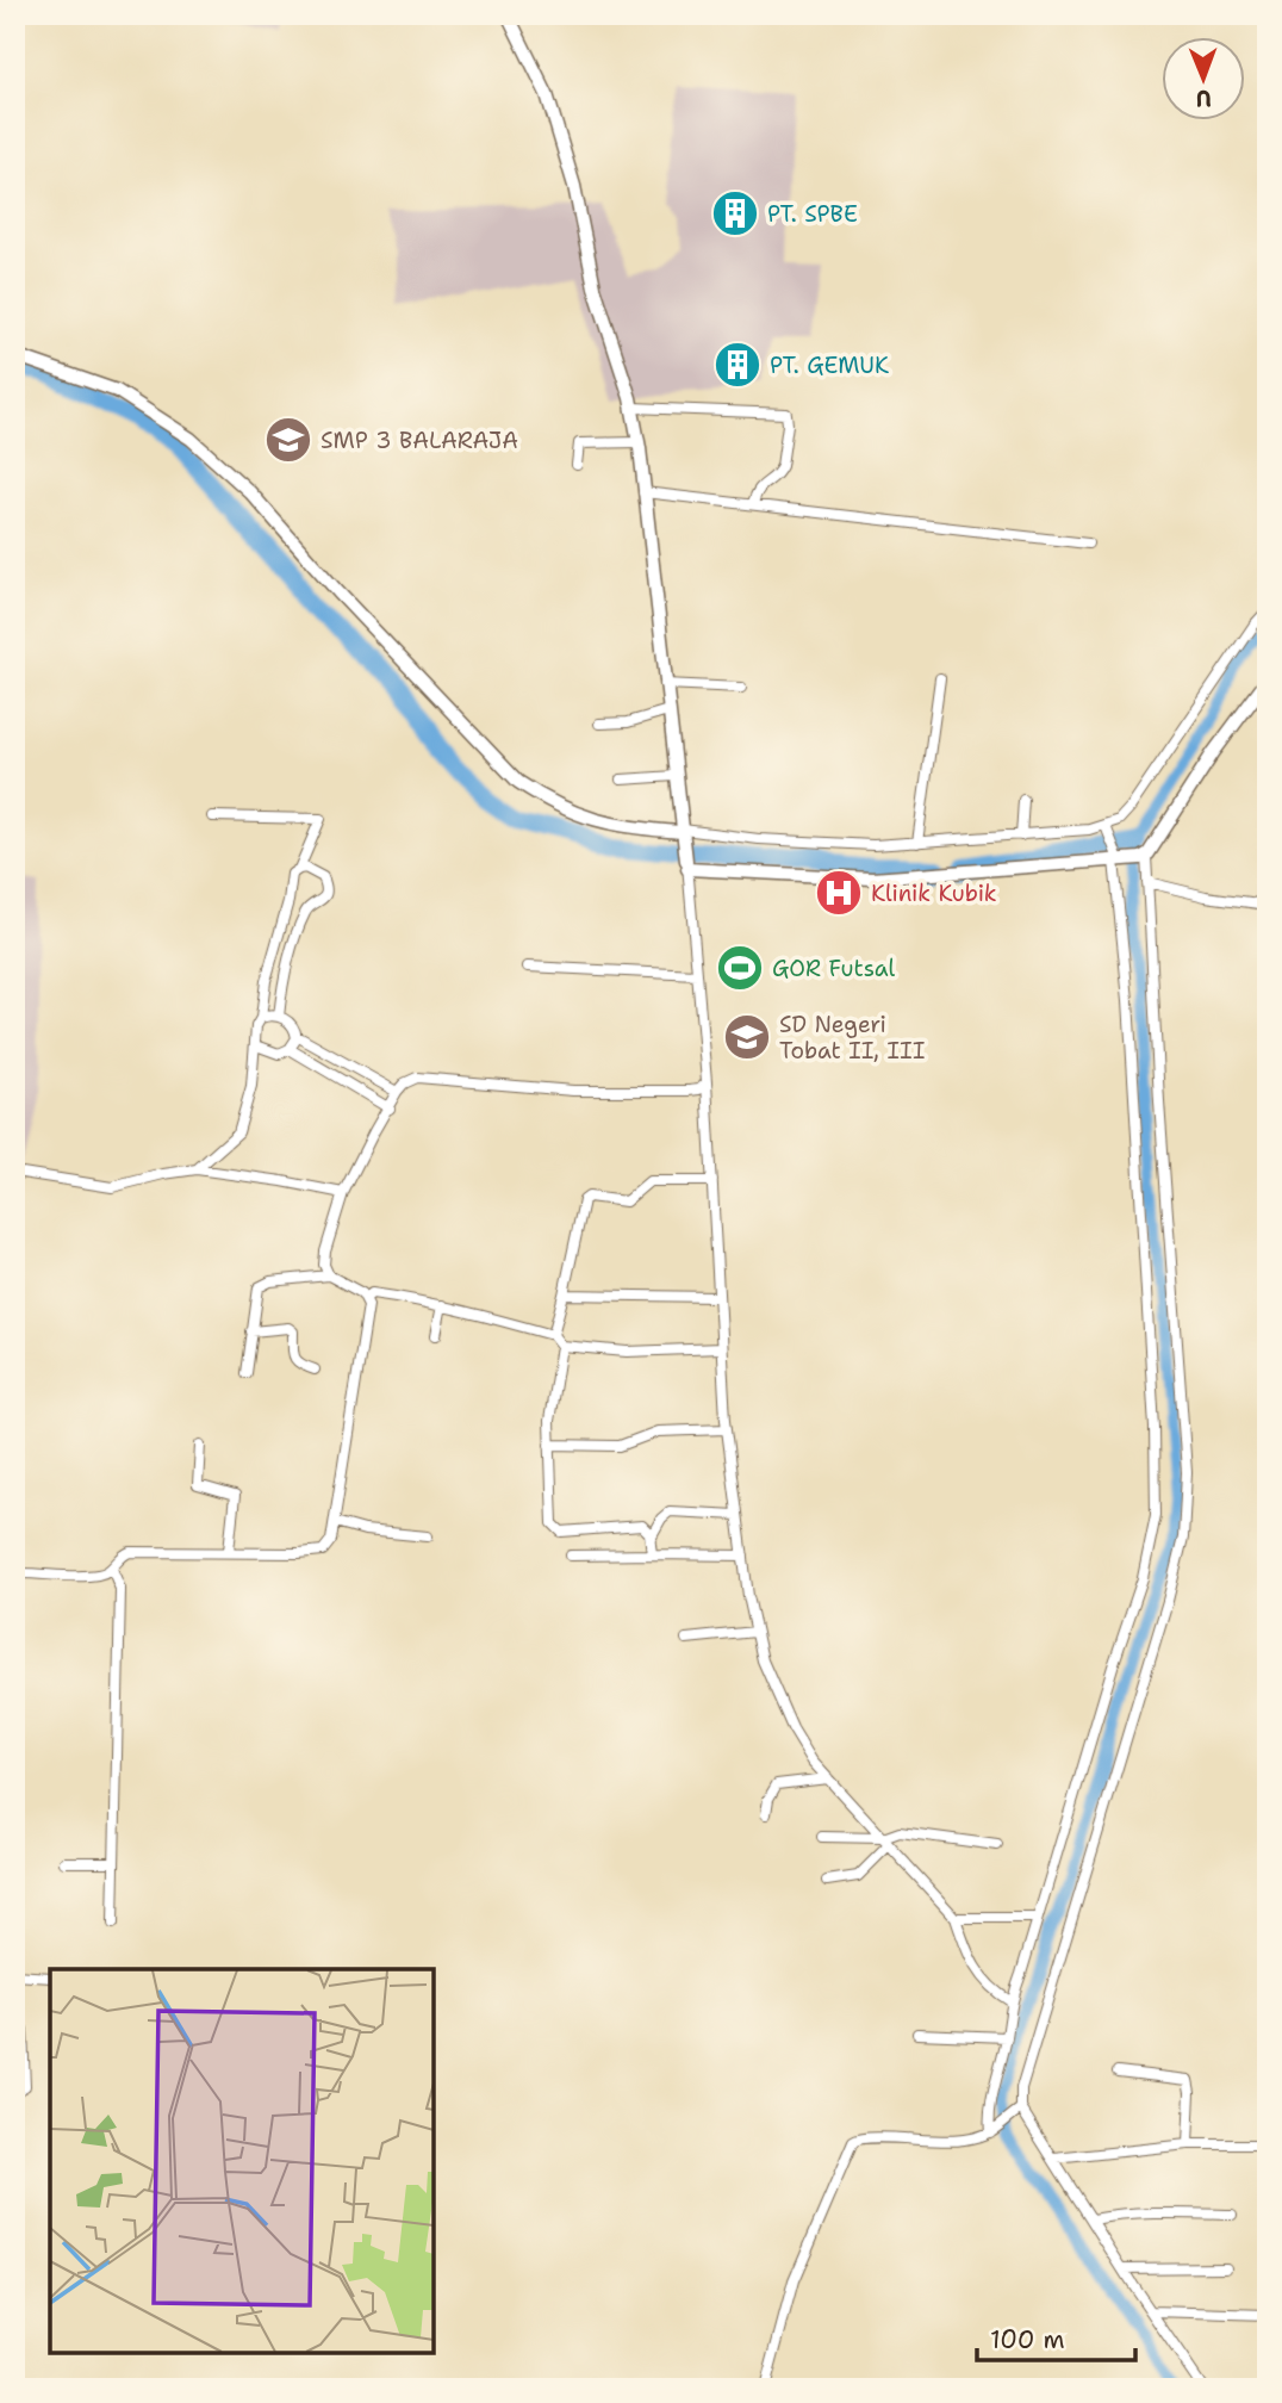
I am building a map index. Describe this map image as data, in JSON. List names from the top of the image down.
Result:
{
  "places": {
    "building": ["PT. SPBE", "PT. GEMUK"],
    "school or university": ["SMP 3 BALARAJA", "SD Negeri Tobat II, III"],
    "hospital": ["Klinik Kubik"],
    "sports": ["GOR Futsal"]
  },
  "scale_bar": "100 m",
  "north": "bottom"
}
